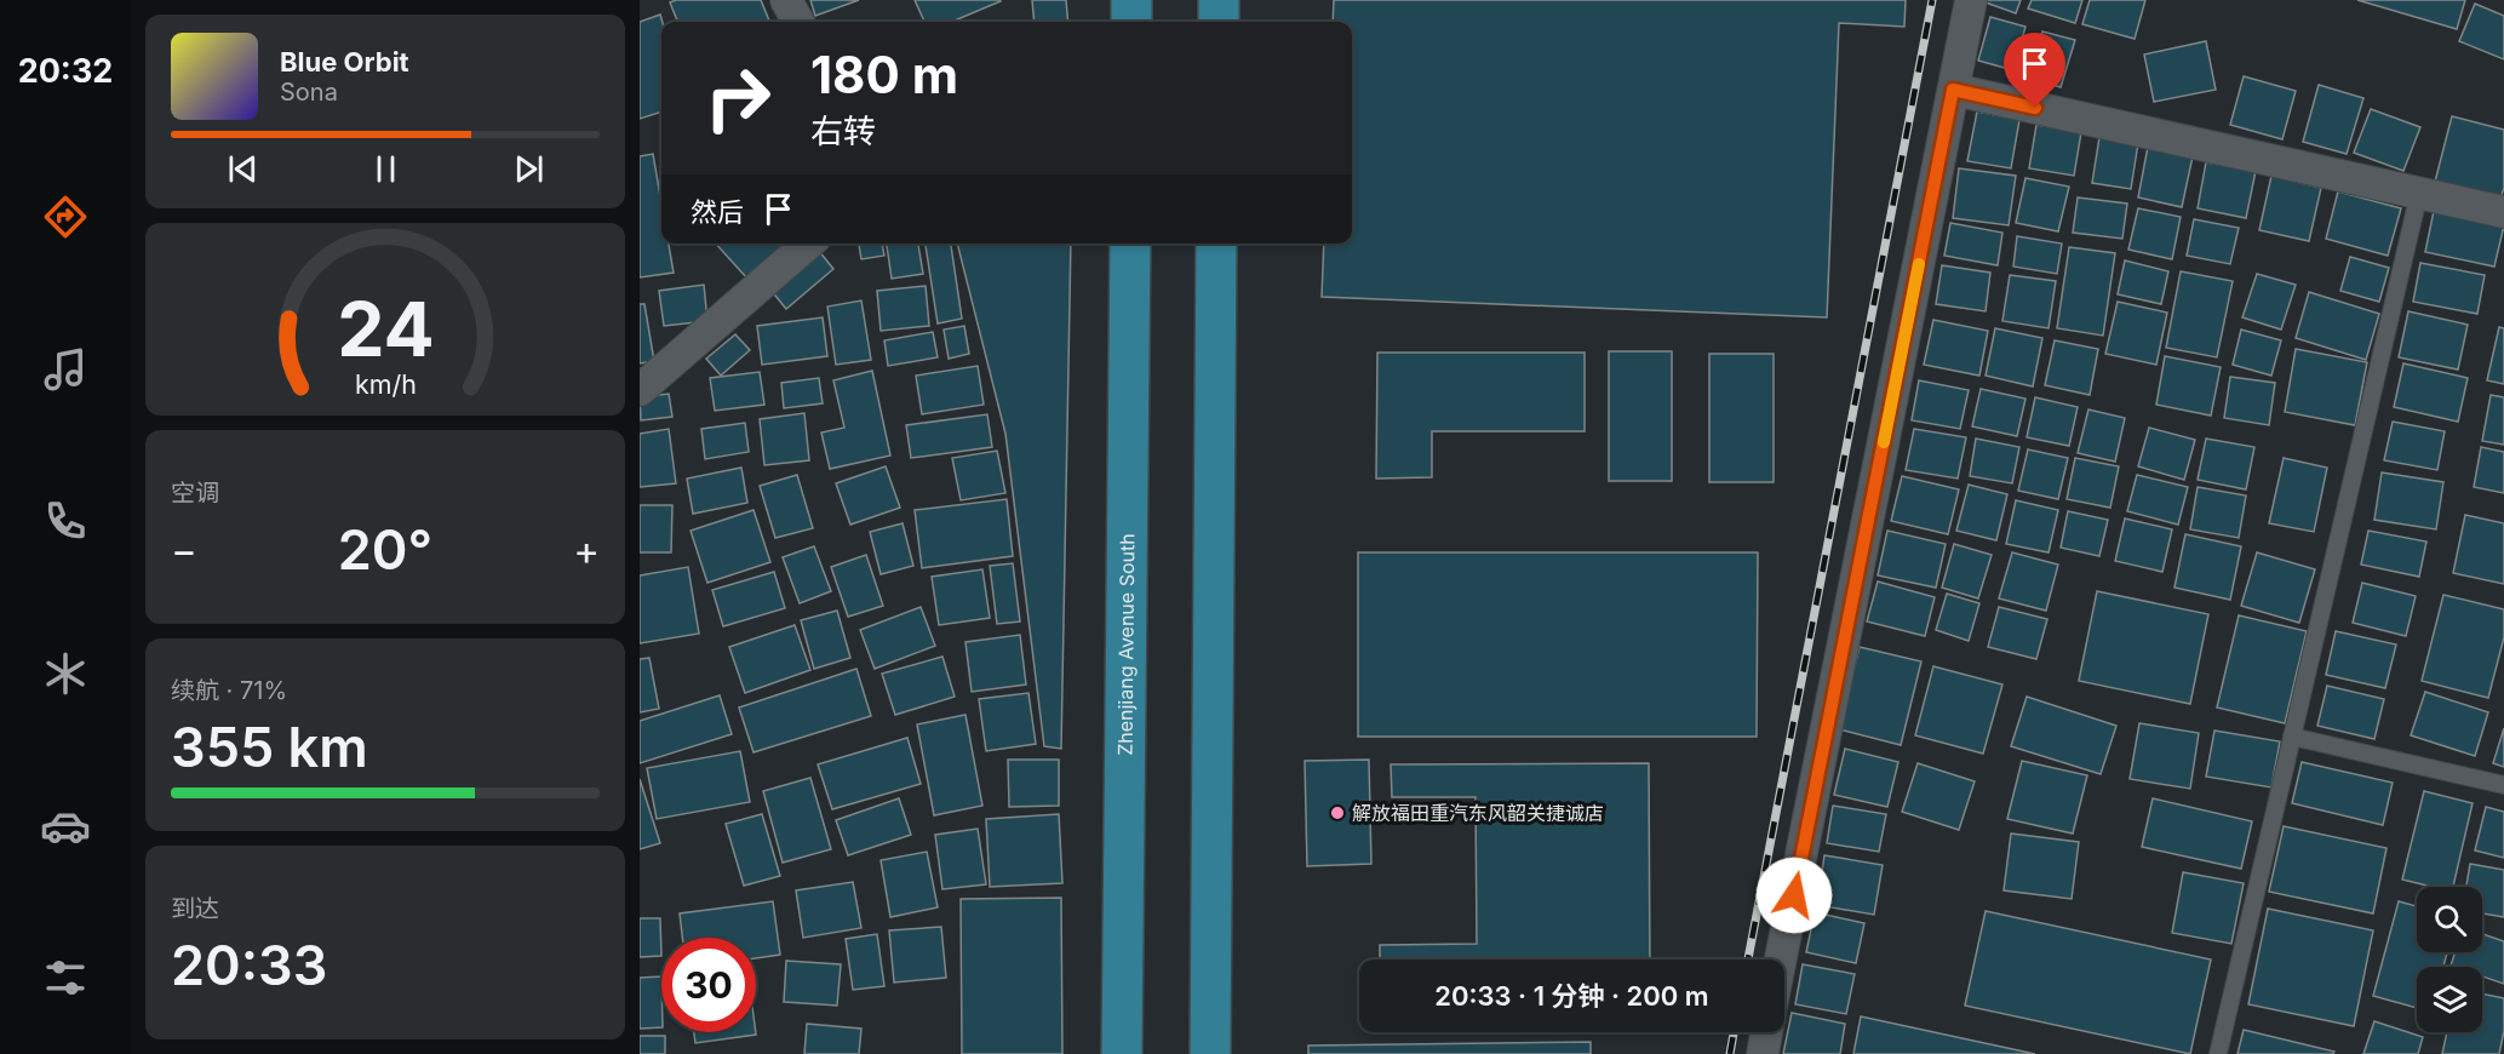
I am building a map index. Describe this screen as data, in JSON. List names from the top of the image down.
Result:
{
  "streets": {
    "main road": ["Zhenjiang Avenue South"]
  },
  "places": ["解放福田重汽东风韶关捷诚店"],
  "page": {
    "tabs": "20:32",
    "turn": ["180 m", "右转"],
    "song": ["Blue Orbit", "Sona"],
    "then": "然后",
    "tile": [
      "空调",
      ["续航 · 71%", "355 km"],
      ["到达", "20:33"]
    ],
    "heat": ["−", "20°", "+"],
    "limit": "30",
    "trip": "20:33 · 1 分钟 · 200 m",
    "gauge": ["24", "km/h"]
  }
}
